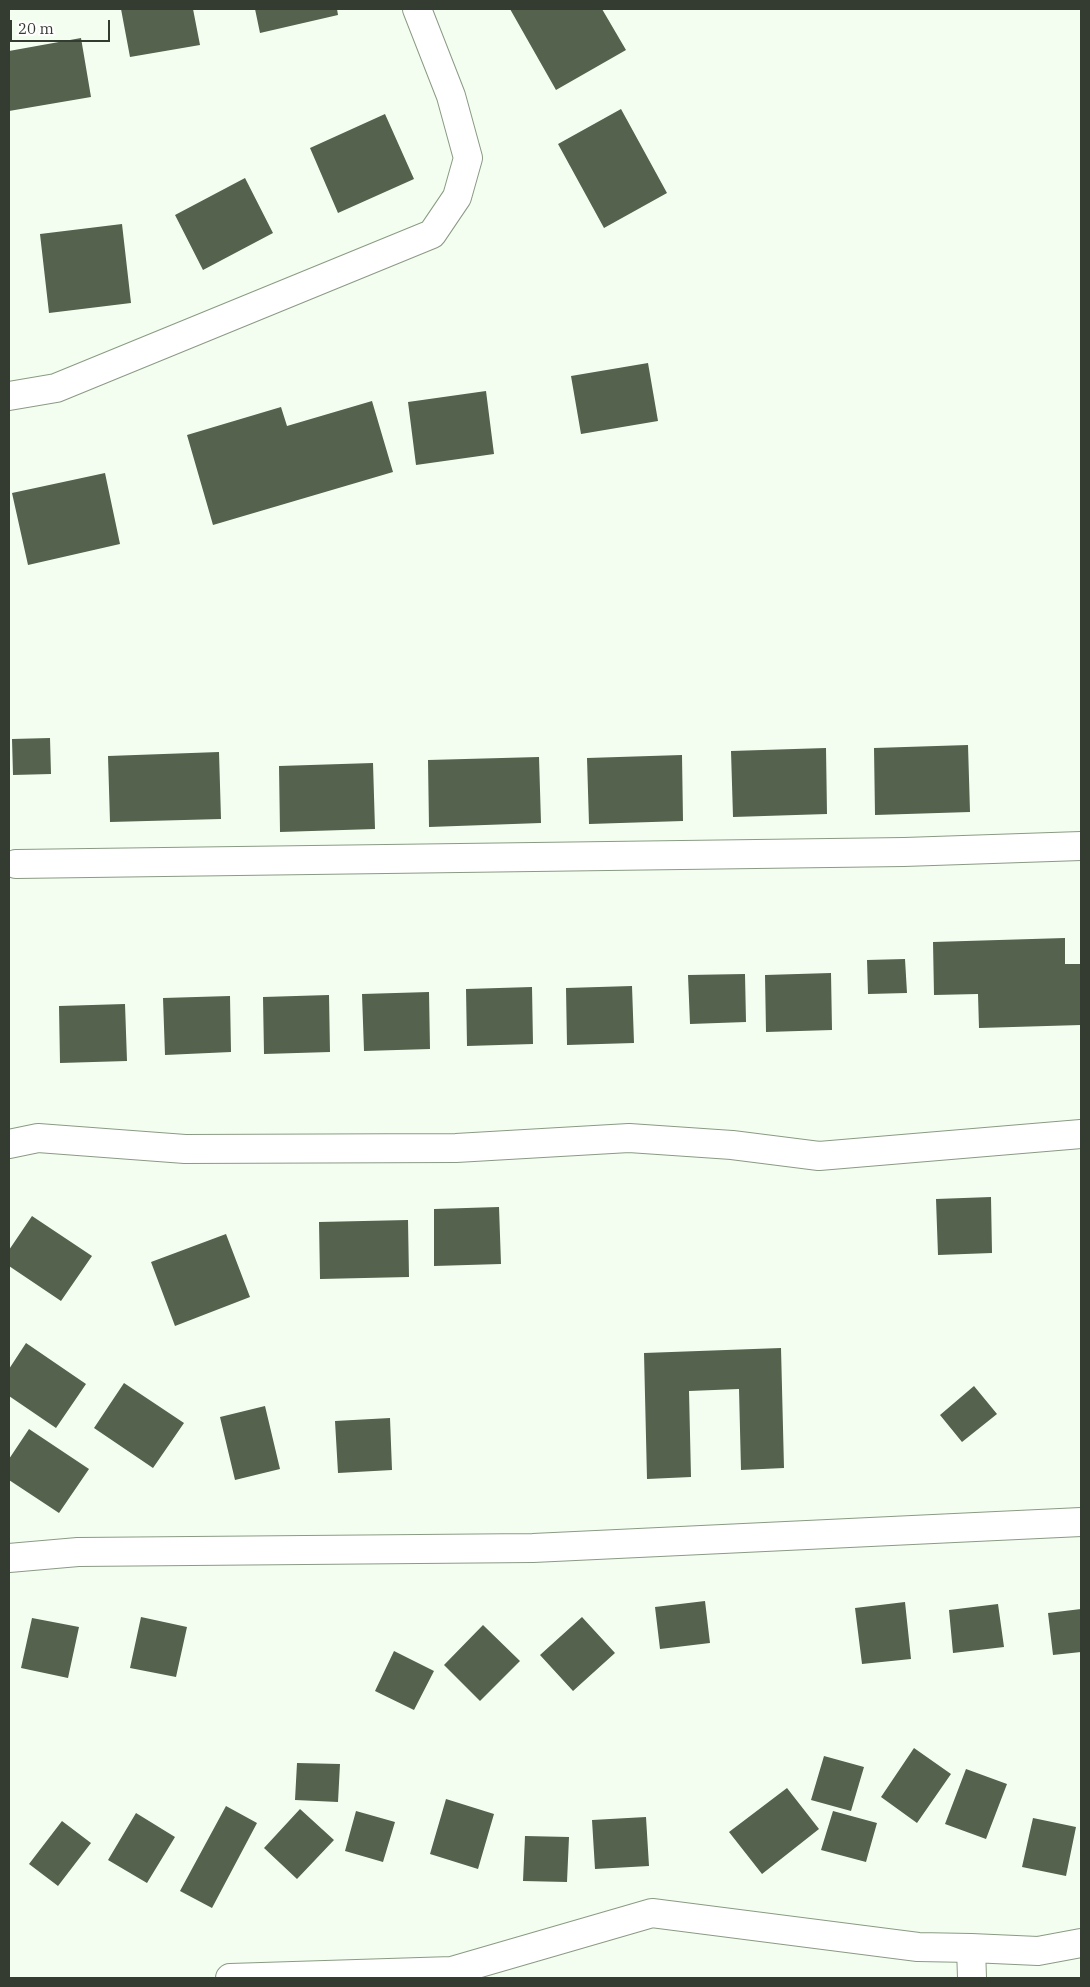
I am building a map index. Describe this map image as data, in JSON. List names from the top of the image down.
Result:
{
  "scale_bar": "20 m"
}
